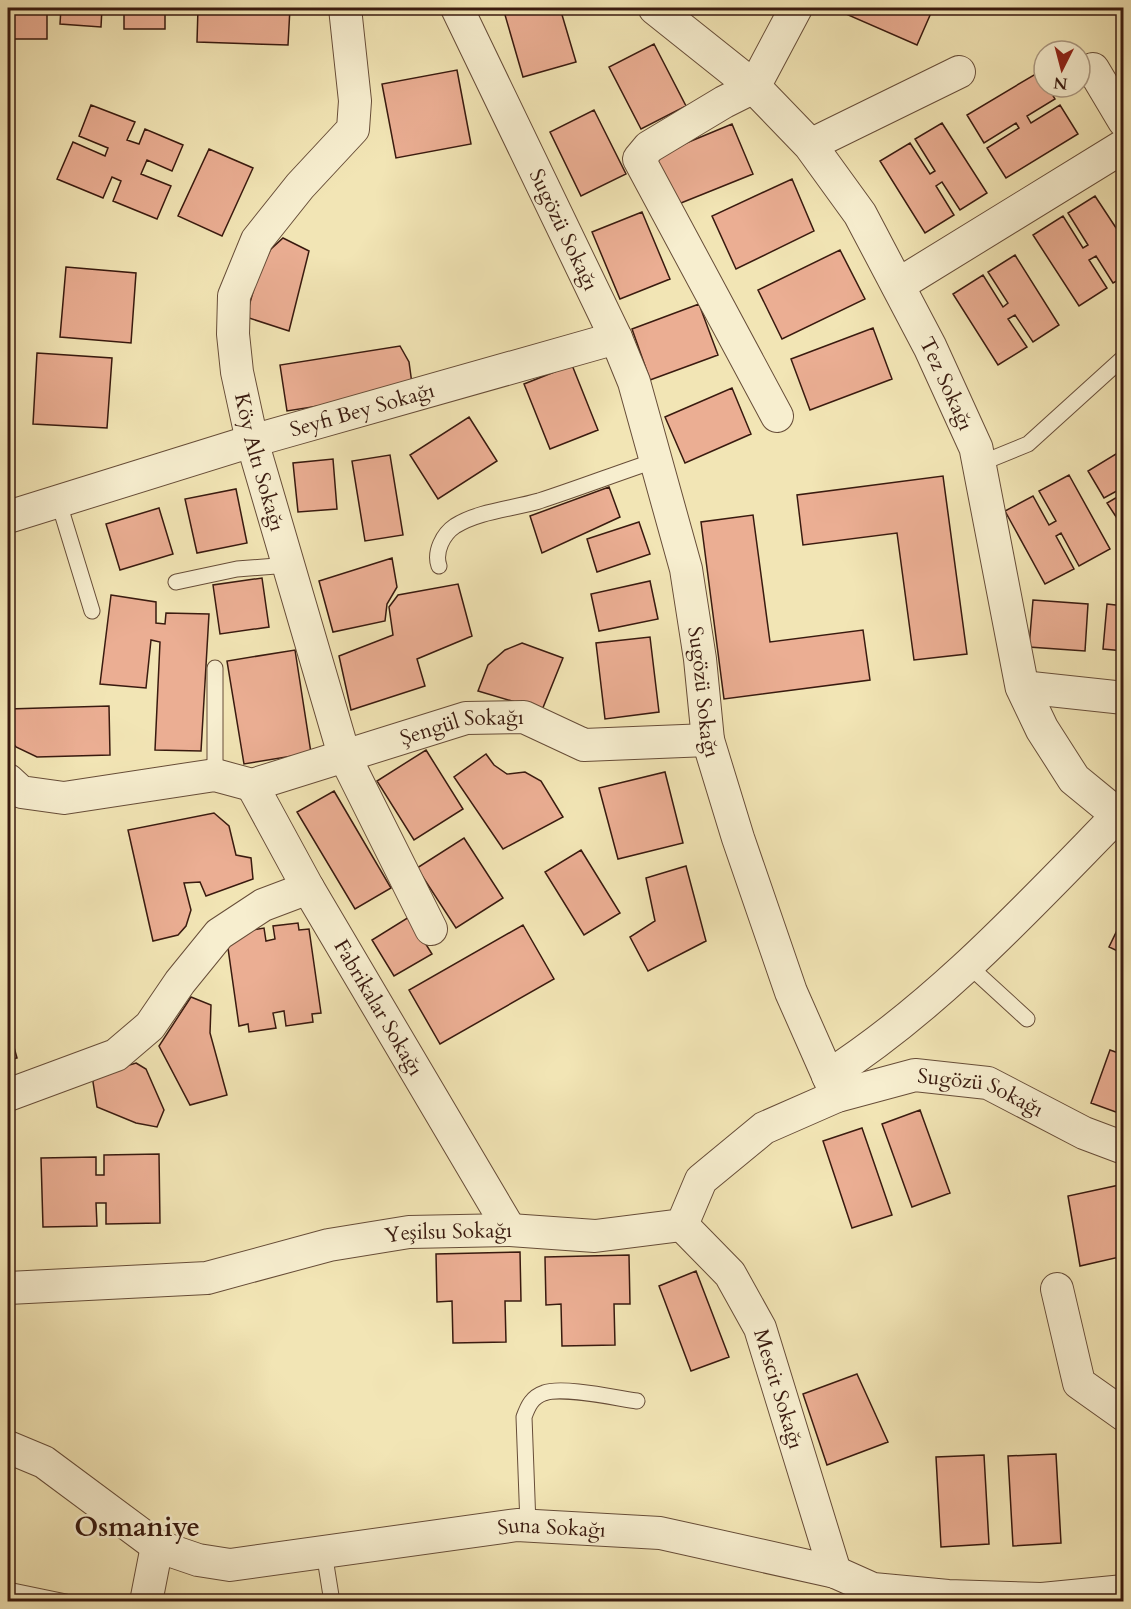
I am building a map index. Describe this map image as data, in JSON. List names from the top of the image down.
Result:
{
  "streets": {
    "street": [
      "Sugözü Sokağı",
      "Tez Sokağı",
      "Seyfi Bey Sokağı",
      "Köy Altı Sokağı",
      "Şengül Sokağı",
      "Fabrikalar Sokağı",
      "Yeşilsu Sokağı",
      "Mescit Sokağı",
      "Suna Sokağı"
    ]
  },
  "crossings": [
    ["Sugözü Sokağı", "Seyfi Bey Sokağı"],
    ["Sugözü Sokağı", "Şengül Sokağı"],
    ["Seyfi Bey Sokağı", "Köy Altı Sokağı"],
    ["Köy Altı Sokağı", "Şengül Sokağı"],
    ["Şengül Sokağı", "Fabrikalar Sokağı"],
    ["Fabrikalar Sokağı", "Yeşilsu Sokağı"],
    ["Yeşilsu Sokağı", "Mescit Sokağı"],
    ["Mescit Sokağı", "Suna Sokağı"]
  ],
  "districts": ["Osmaniye"],
  "north": "bottom"
}
